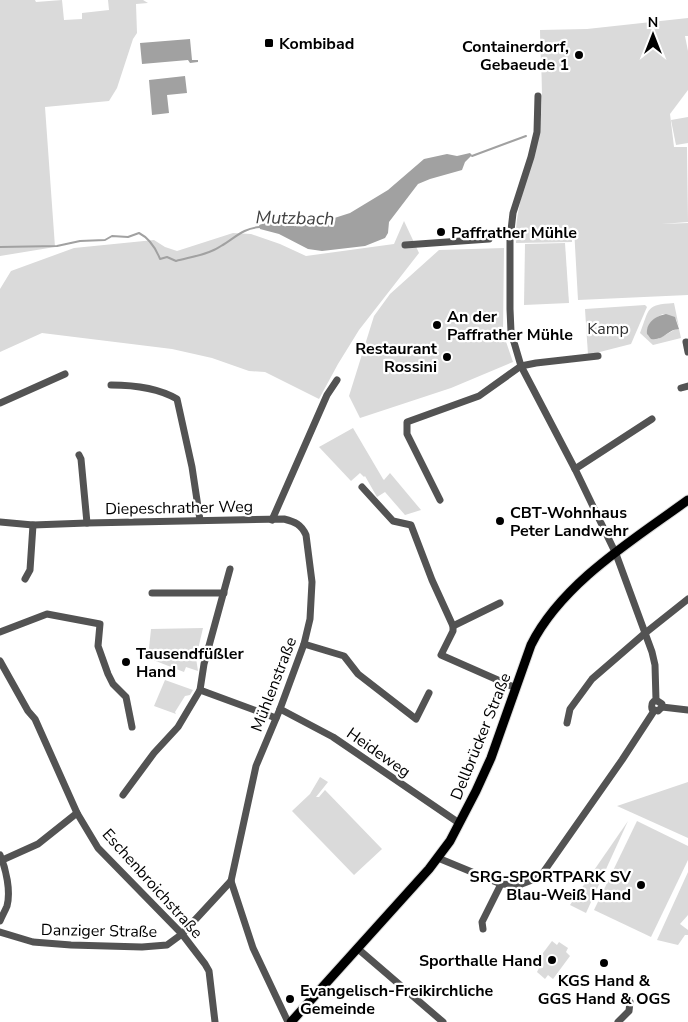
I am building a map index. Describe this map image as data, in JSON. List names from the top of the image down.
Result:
{
  "streets": {
    "main road": ["Dellbrücker Straße"],
    "street": [
      "Diepeschrather Weg",
      "Mühlenstraße",
      "Heideweg",
      "Eschenbroichstraße",
      "Danziger Straße"
    ]
  },
  "crossings": [
    ["Diepeschrather Weg", "Mühlenstraße"],
    ["Mühlenstraße", "Heideweg"],
    ["Mühlenstraße", "Danziger Straße"],
    ["Dellbrücker Straße", "Heideweg"],
    ["Eschenbroichstraße", "Danziger Straße"]
  ],
  "water": ["Mutzbach"],
  "parks": ["Kamp"],
  "places": {
    "transit": ["Kombibad"],
    "other": [
      "Containerdorf, Gebaeude 1",
      "Paffrather Mühle",
      "An der Paffrather Mühle",
      "Restaurant Rossini",
      "CBT-Wohnhaus Peter Landwehr",
      "Tausendfüßler Hand",
      "SRG-SPORTPARK SV Blau-Weiß Hand",
      "Sporthalle Hand",
      "KGS Hand & GGS Hand & OGS",
      "Evangelisch-Freikirchliche Gemeinde"
    ]
  },
  "north": "top"
}
